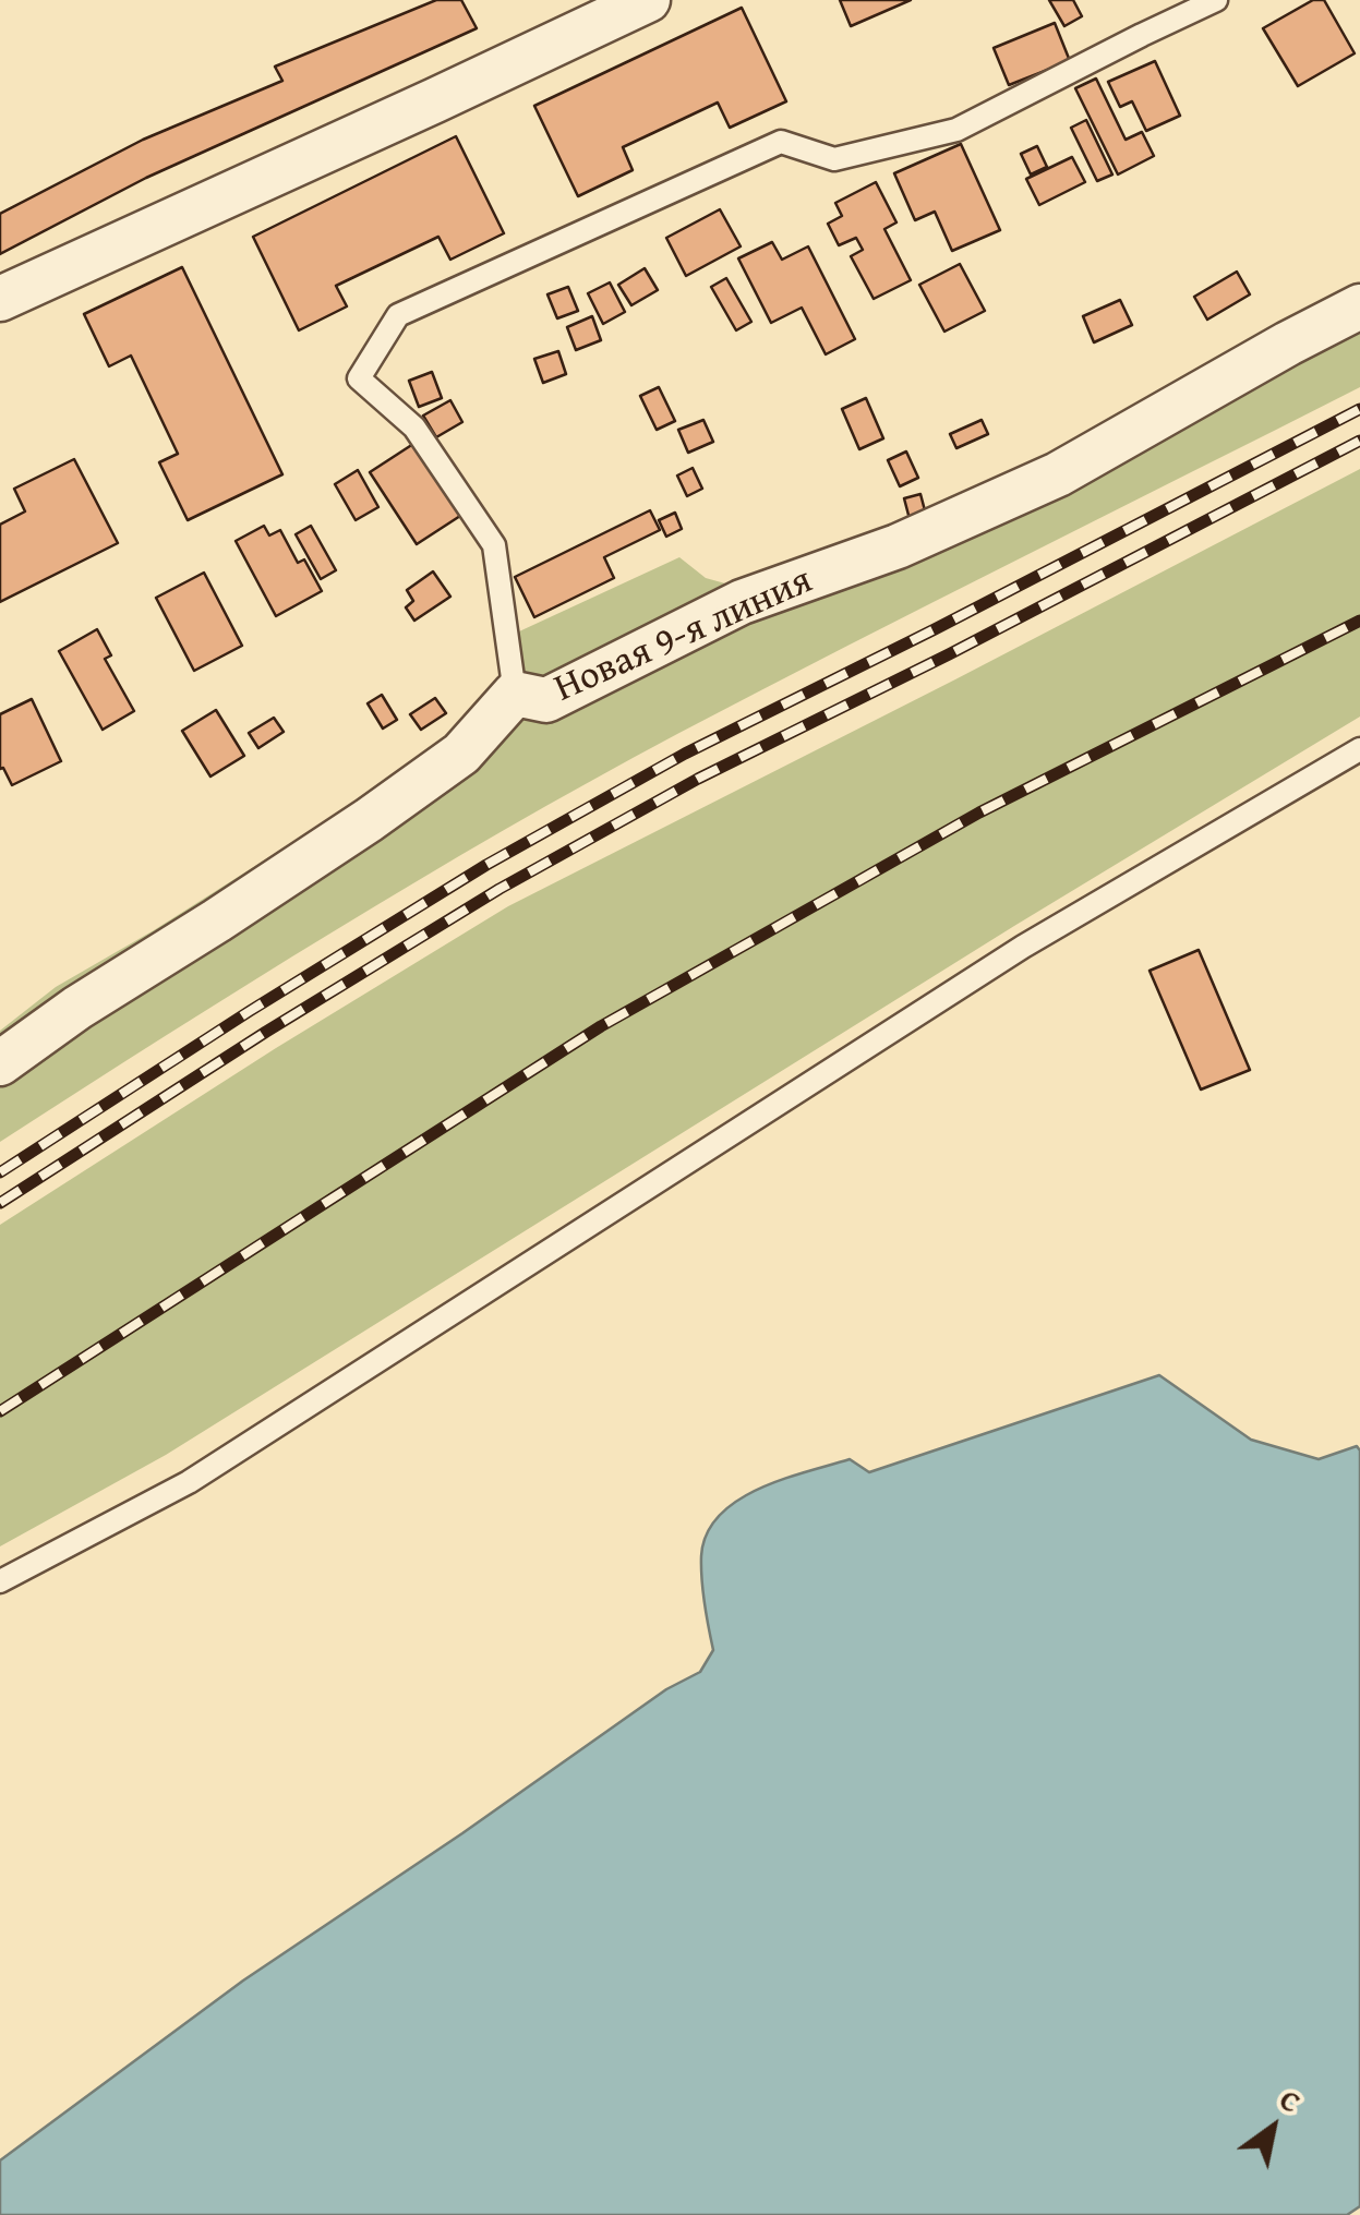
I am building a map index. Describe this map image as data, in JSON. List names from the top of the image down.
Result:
{
  "streets": {
    "street": ["Новая 9-я линия"]
  },
  "north": "top right"
}
